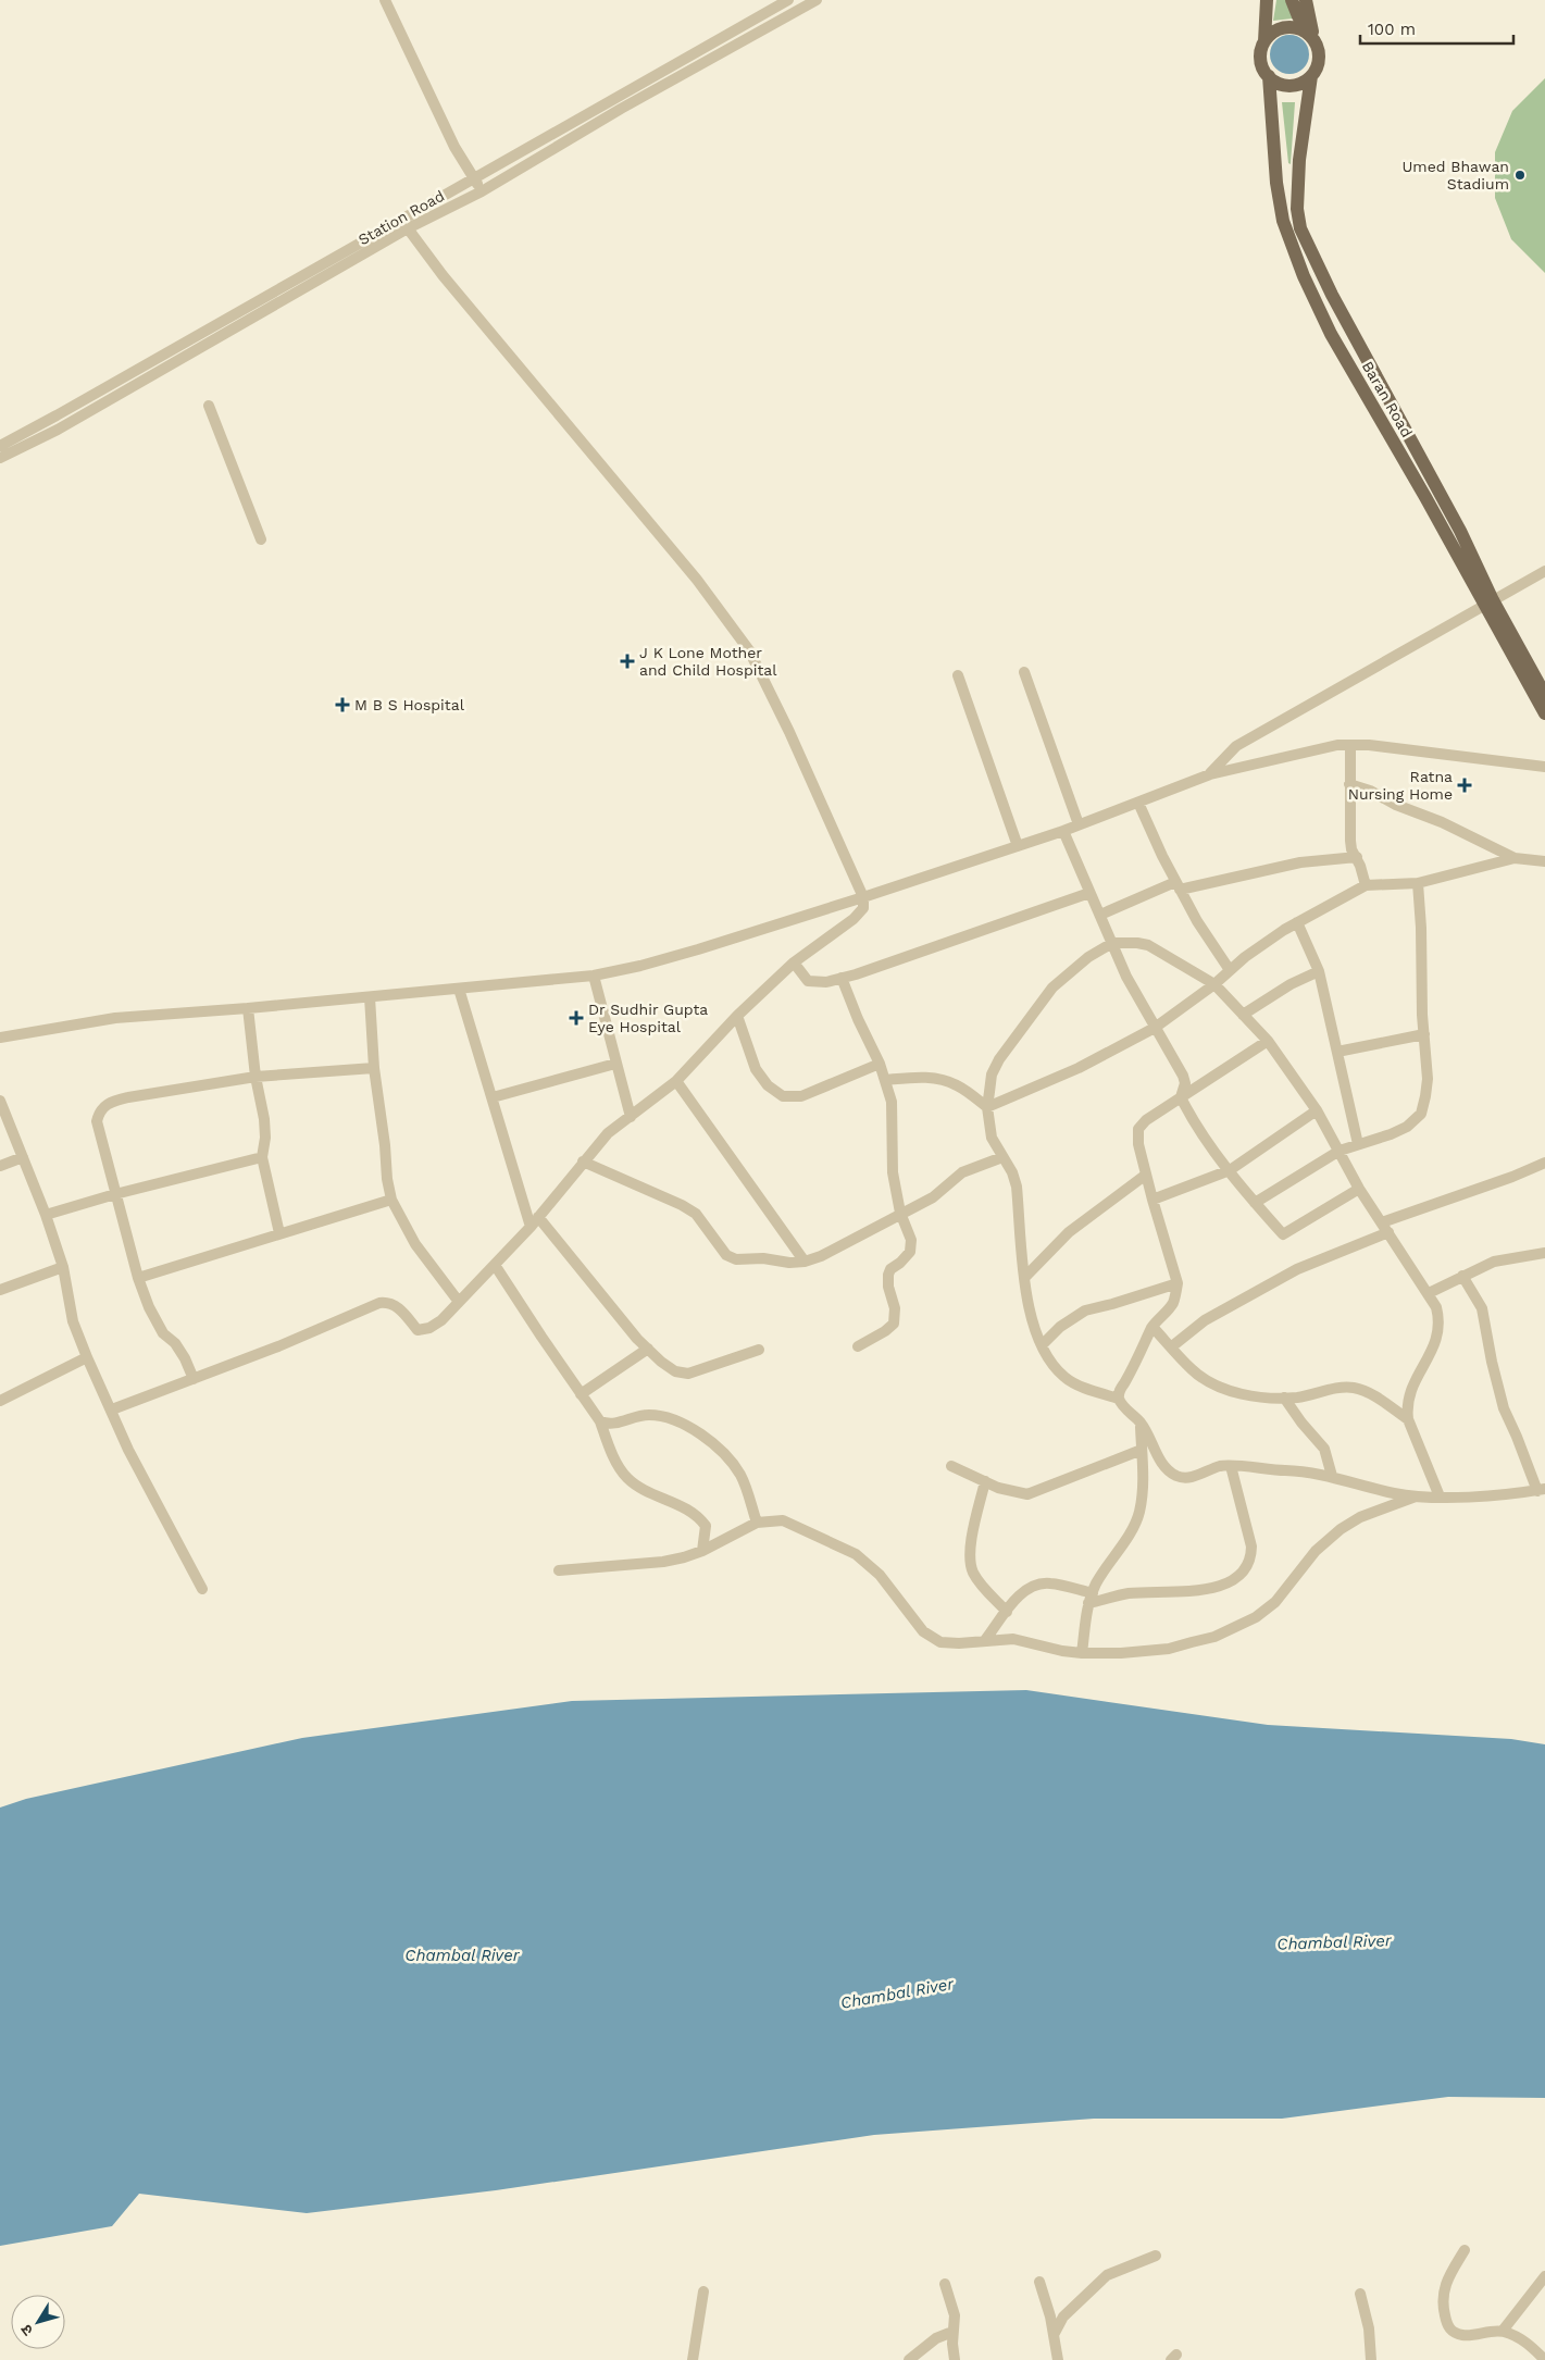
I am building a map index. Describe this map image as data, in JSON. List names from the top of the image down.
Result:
{
  "streets": {
    "main road": ["Baran Road"],
    "street": ["Station Road"]
  },
  "water": ["Chambal River"],
  "places": {
    "other": ["Umed Bhawan Stadium"],
    "health": [
      "J K Lone Mother and Child Hospital",
      "M B S Hospital",
      "Ratna Nursing Home",
      "Dr Sudhir Gupta Eye Hospital"
    ]
  },
  "scale_bar": "100 m",
  "north": "bottom left"
}
